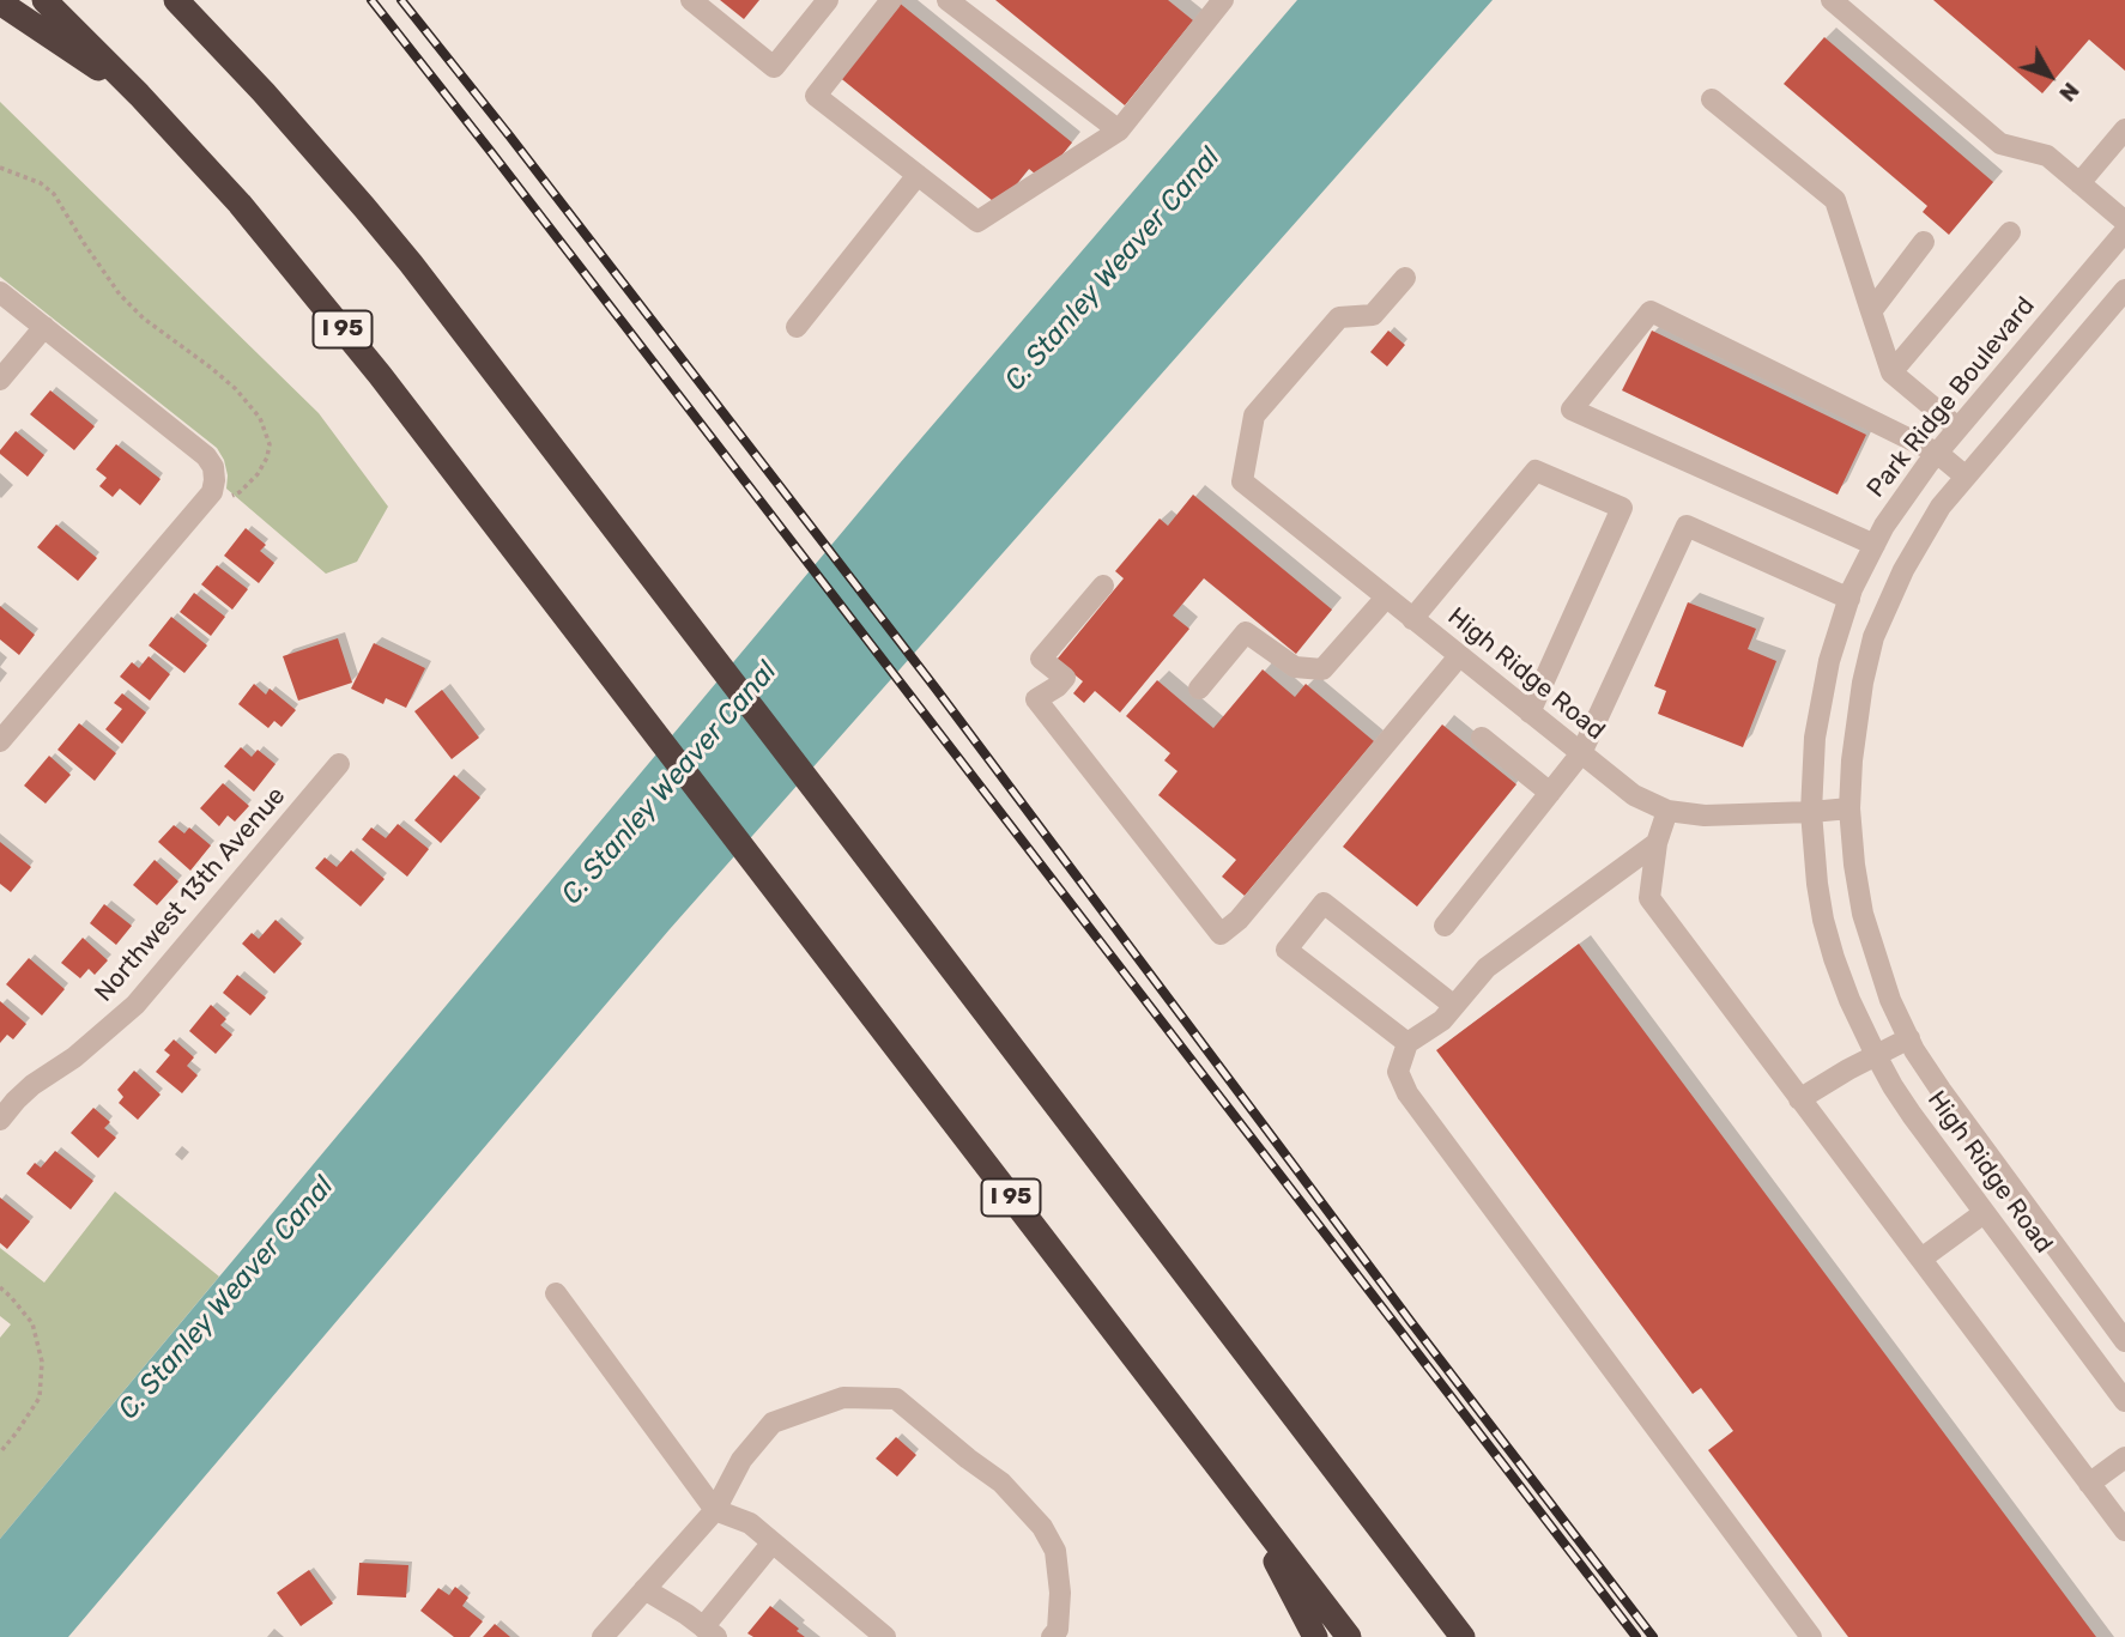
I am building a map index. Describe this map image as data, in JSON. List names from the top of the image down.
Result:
{
  "streets": {
    "highway": ["I 95"],
    "street": ["Park Ridge Boulevard", "High Ridge Road", "Northwest 13th Avenue"]
  },
  "crossings": [
    ["Park Ridge Boulevard", "High Ridge Road"]
  ],
  "water": ["C. Stanley Weaver Canal"],
  "north": "bottom right"
}
